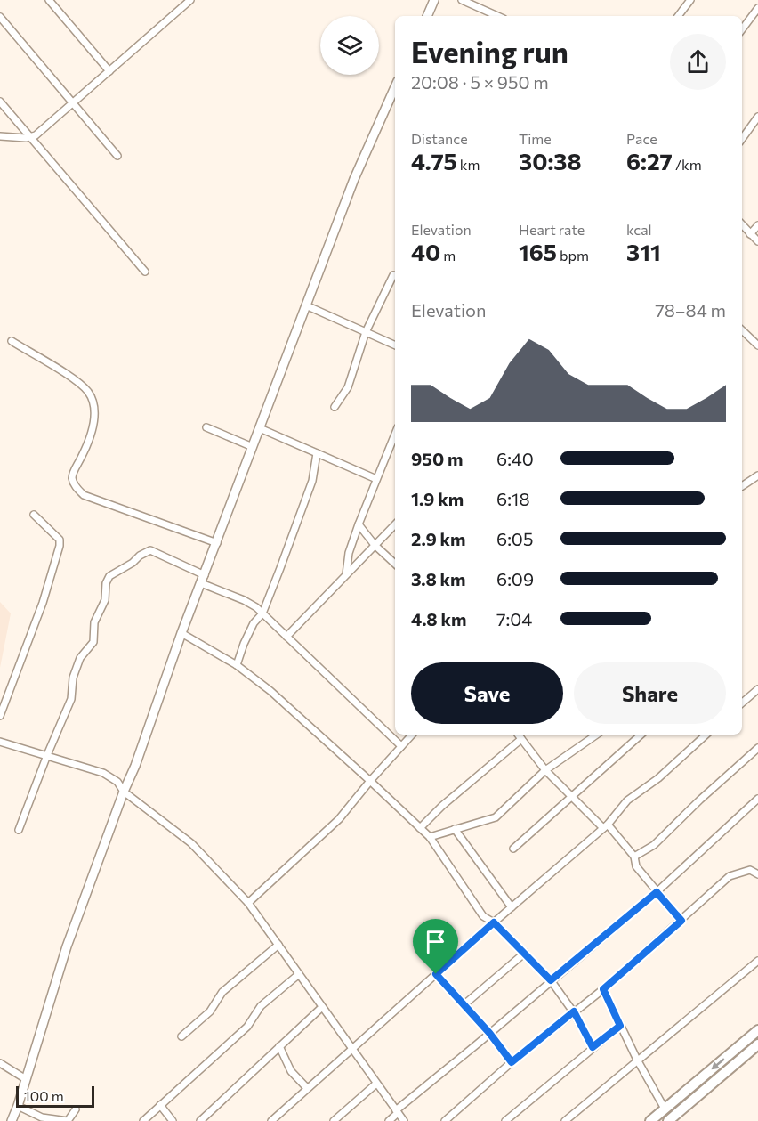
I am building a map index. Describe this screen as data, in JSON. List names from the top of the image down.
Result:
{
  "scale_bar": "100 m",
  "page": {
    "heading": ["Evening run", "20:08 · 5 × 950 m"],
    "stats": [
      ["Distance", "4.75 km"],
      ["Time", "30:38"],
      ["Pace", "6:27 /km"],
      ["Elevation", "40 m"],
      ["Heart rate", "165 bpm"],
      ["kcal", "311"]
    ],
    "chart": ["Elevation", "78–84 m"],
    "list": [
      {
        "name": "950 m",
        "note": "6:40"
      },
      {
        "name": "1.9 km",
        "note": "6:18"
      },
      {
        "name": "2.9 km",
        "note": "6:05"
      },
      {
        "name": "3.8 km",
        "note": "6:09"
      },
      {
        "name": "4.8 km",
        "note": "7:04"
      }
    ],
    "buttons": ["Save", "Share"],
    "scale": "100 m"
  }
}
